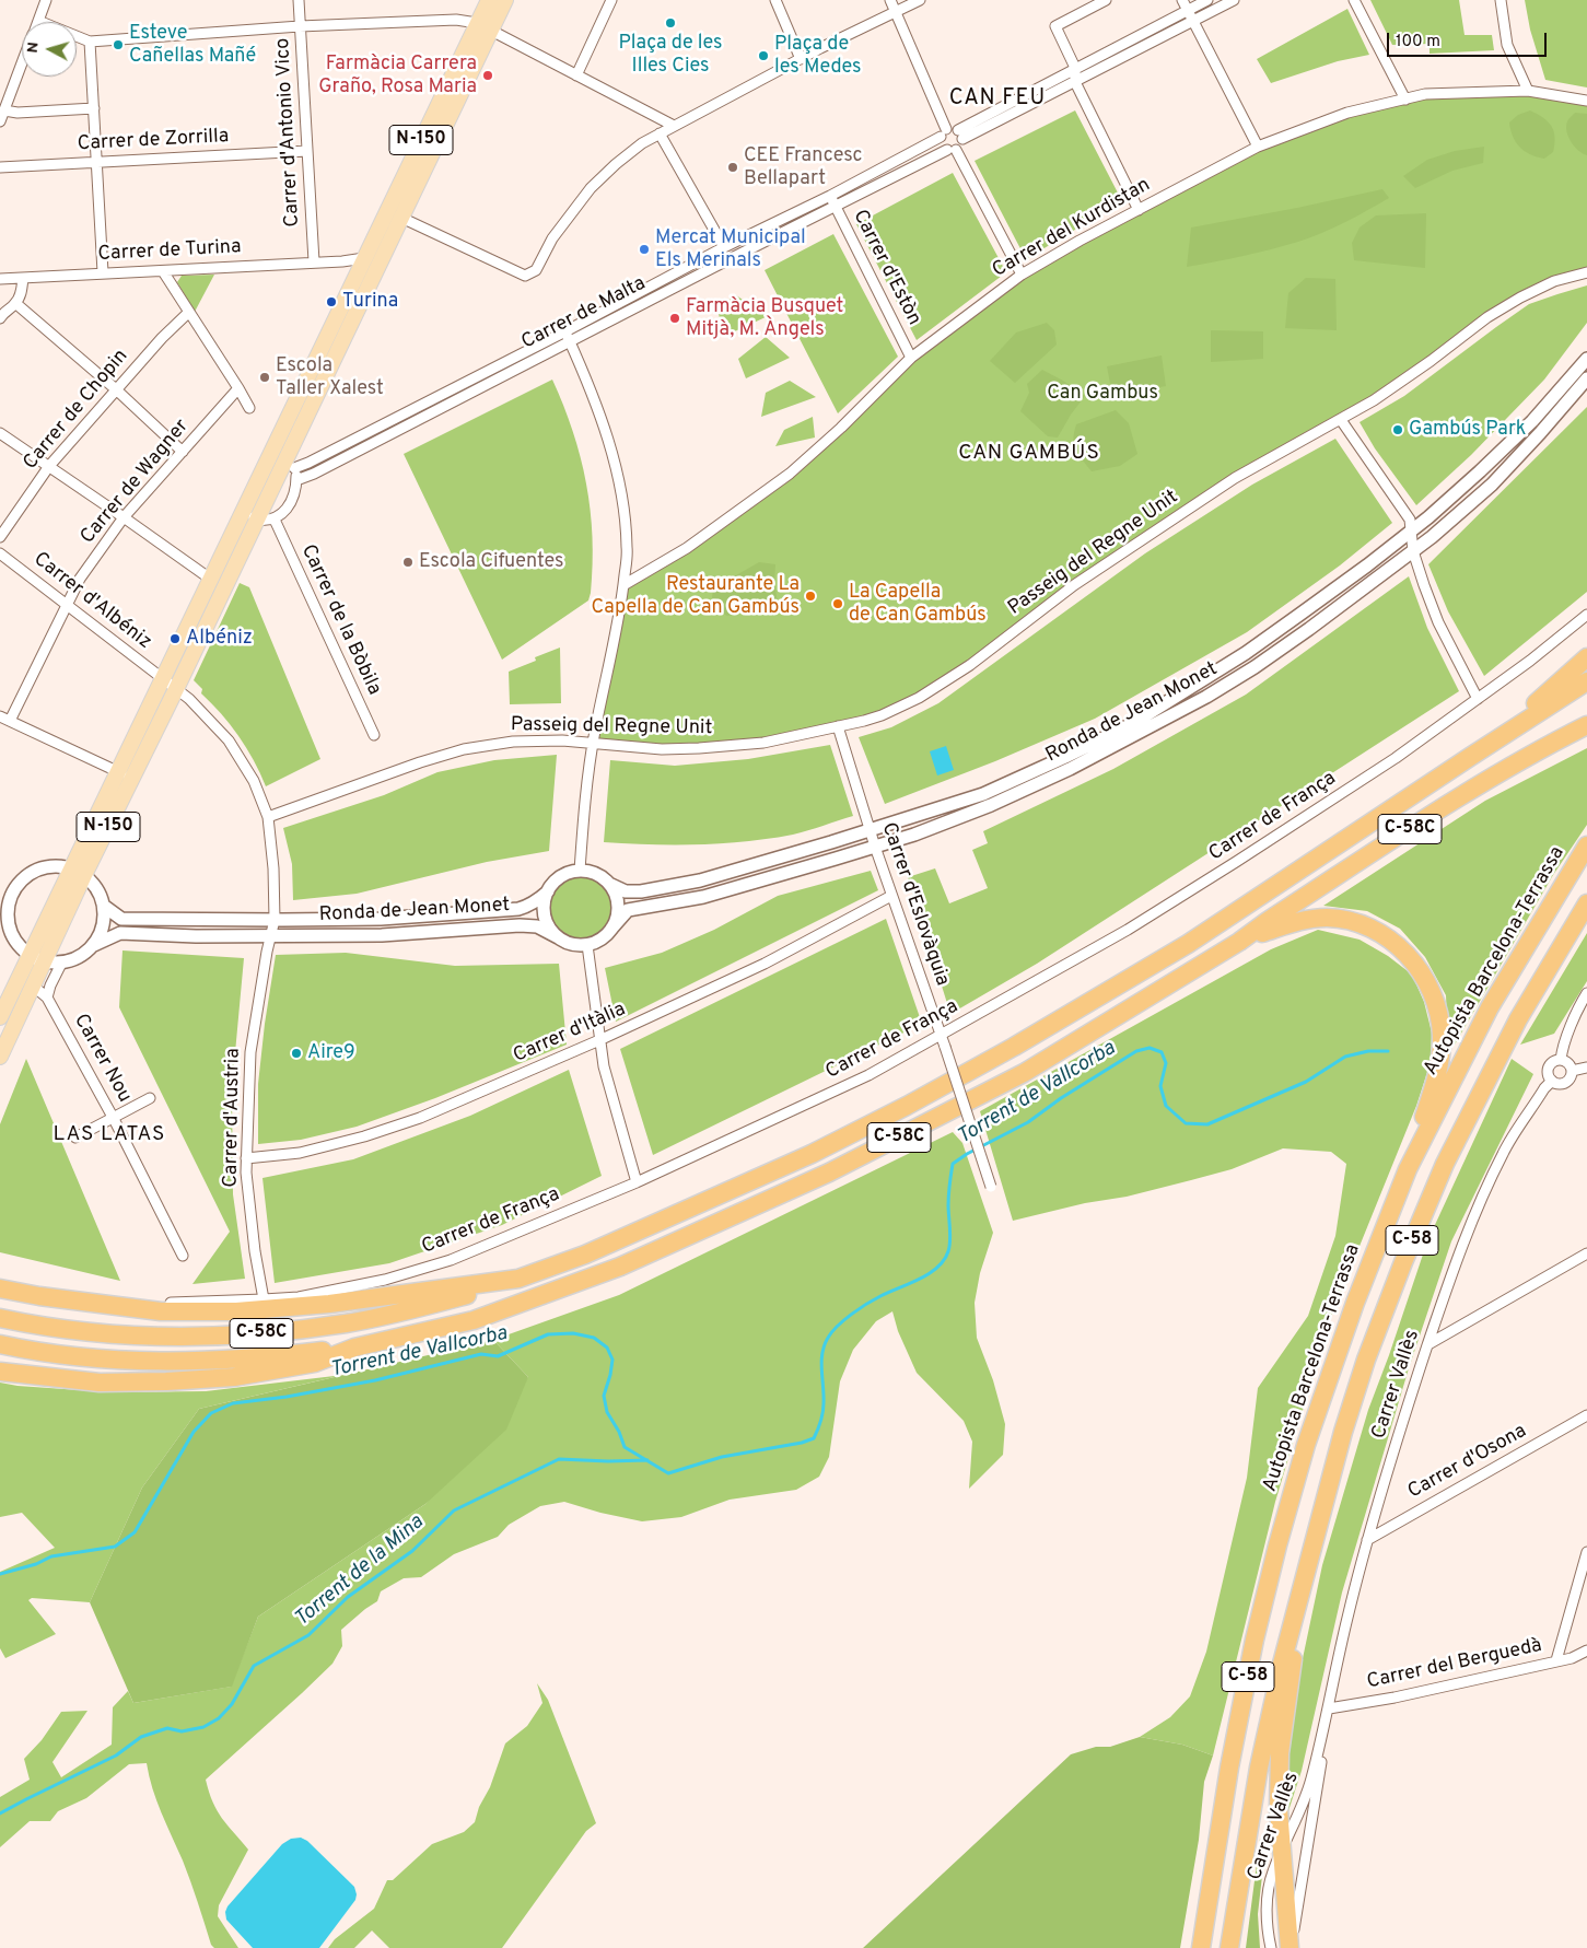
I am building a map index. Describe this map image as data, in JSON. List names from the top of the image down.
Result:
{
  "streets": {
    "highway": ["C-58C", "Autopista Barcelona-Terrassa", "C-58"],
    "main road": ["N-150"],
    "street": [
      "Carrer d'Antonio Vico",
      "Carrer de Zorrilla",
      "Carrer del Kurdistan",
      "Carrer de Turina",
      "Carrer d'Estòn",
      "Carrer de Malta",
      "Carrer de Chopin",
      "Carrer de Wagner",
      "Passeig del Regne Unit",
      "Carrer d'Albéniz",
      "Carrer de la Bòbila",
      "Ronda de Jean Monet",
      "Carrer de França",
      "Carrer d'Eslovàquia",
      "Carrer d'Itàlia",
      "Carrer Nou",
      "Carrer d'Austria",
      "Carrer Vallès",
      "Carrer d'Osona",
      "Carrer del Berguedà"
    ]
  },
  "crossings": [
    ["Carrer d'Antonio Vico", "Carrer de Zorrilla"],
    ["Carrer d'Antonio Vico", "Carrer de Turina"],
    ["N-150", "Carrer de Turina"],
    ["N-150", "Carrer de Malta"],
    ["N-150", "Carrer d'Albéniz"],
    ["Carrer del Kurdistan", "Carrer d'Estòn"],
    ["Carrer d'Estòn", "Carrer de Malta"],
    ["Carrer de Wagner", "Carrer d'Albéniz"],
    ["Passeig del Regne Unit", "Carrer d'Albéniz"],
    ["Passeig del Regne Unit", "Carrer d'Eslovàquia"],
    ["Carrer d'Albéniz", "Ronda de Jean Monet"],
    ["Ronda de Jean Monet", "Carrer d'Eslovàquia"],
    ["Ronda de Jean Monet", "Carrer d'Austria"],
    ["Carrer de França", "Carrer d'Eslovàquia"],
    ["Carrer de França", "Carrer d'Austria"],
    ["Carrer d'Eslovàquia", "Carrer d'Itàlia"],
    ["Carrer d'Itàlia", "Carrer d'Austria"],
    ["Carrer Vallès", "Carrer d'Osona"],
    ["Carrer Vallès", "Carrer del Berguedà"]
  ],
  "districts": ["CAN FEU", "CAN GAMBÚS", "LAS LATAS"],
  "water": ["Torrent de Vallcorba", "Torrent de la Mina"],
  "parks": ["Can Gambus"],
  "places": [
    "Plaça de les Illes Cies",
    "Esteve Cañellas Mañé",
    "Plaça de les Medes",
    "Farmàcia Carrera Graño, Rosa Maria",
    "CEE Francesc Bellapart",
    "Mercat Municipal Els Merinals",
    "Turina",
    "Farmàcia Busquet Mitjà, M. Àngels",
    "Escola Taller Xalest",
    "Gambús Park",
    "Escola Cifuentes",
    "Restaurante La Capella de Can Gambús",
    "La Capella de Can Gambús",
    "Albéniz",
    "Aire9"
  ],
  "scale_bar": "100 m",
  "north": "left"
}
